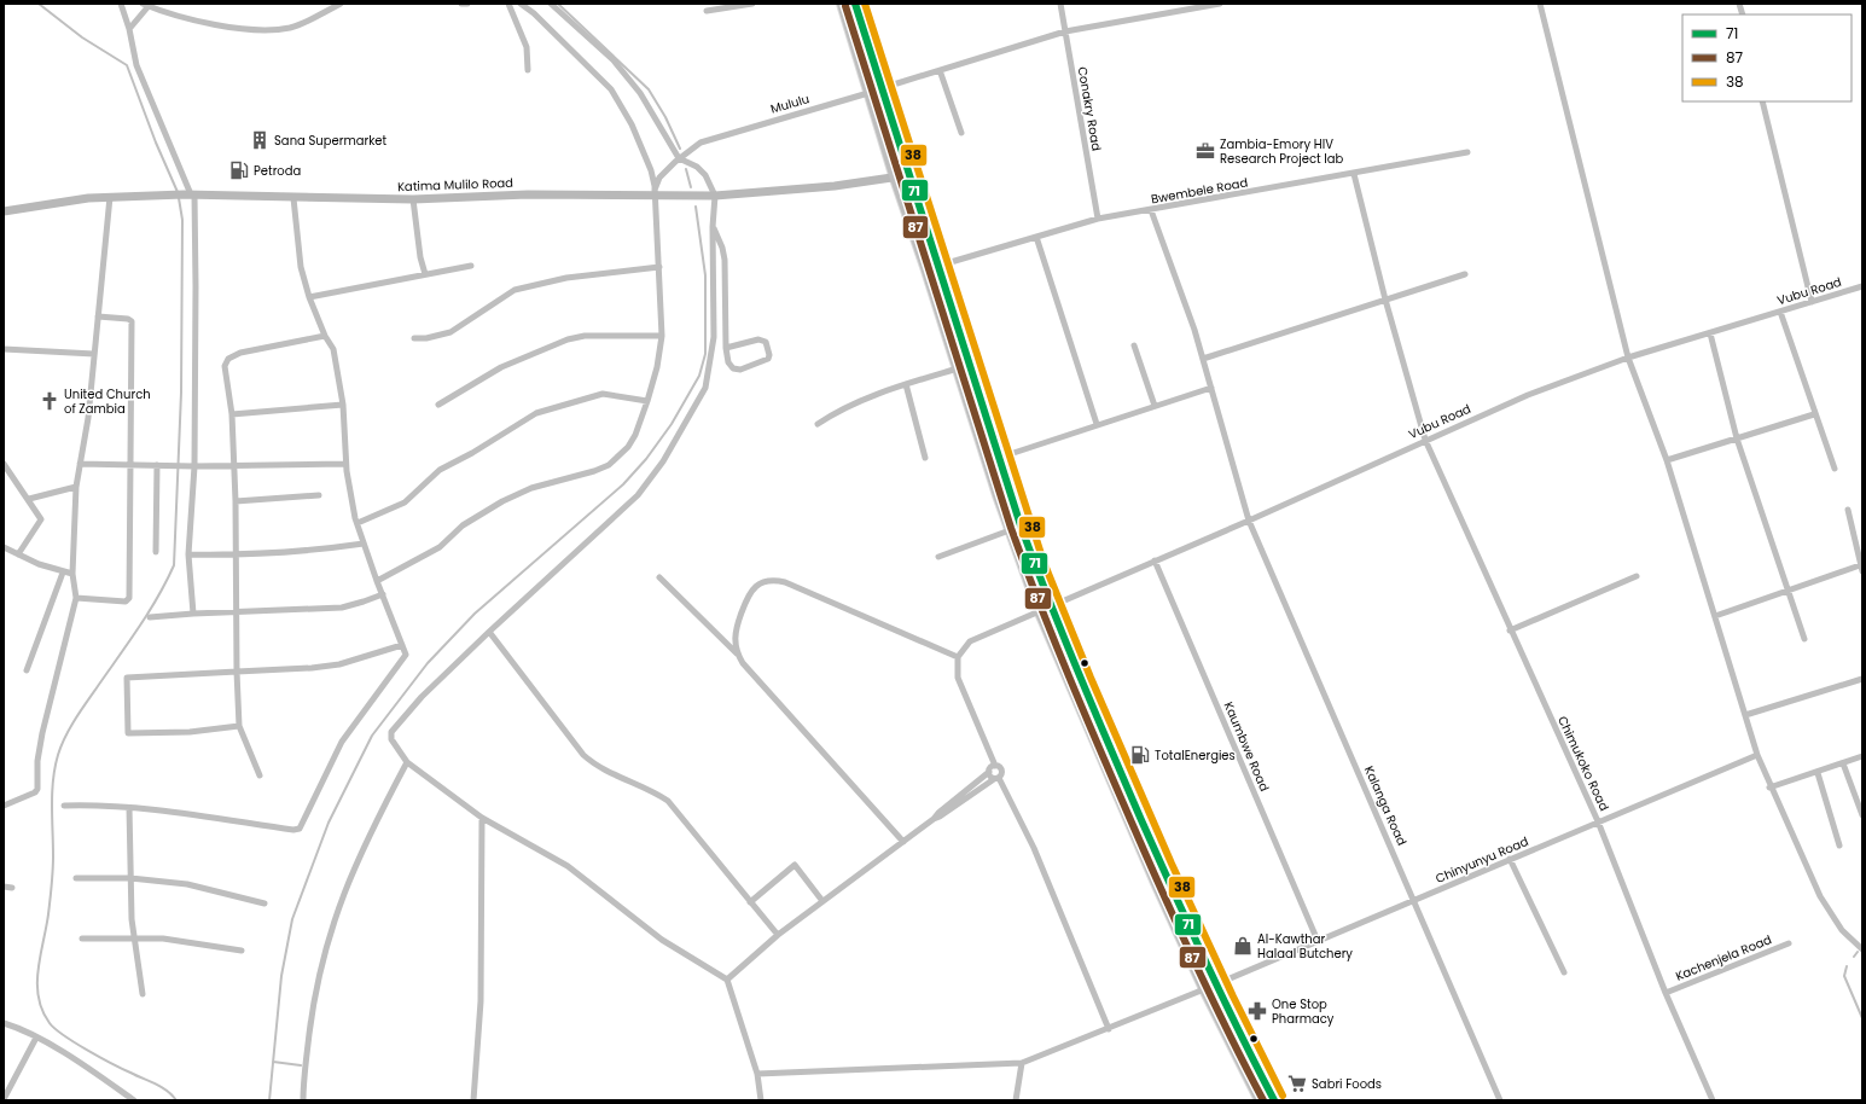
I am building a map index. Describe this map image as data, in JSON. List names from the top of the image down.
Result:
{
  "streets": {
    "main road": ["Katima Mulilo Road"],
    "street": [
      "Mululu",
      "Conakry Road",
      "Bwembele Road",
      "Vubu Road",
      "Kaumbwe Road",
      "Chimukoko Road",
      "Kalanga Road",
      "Chinyunyu Road",
      "Kachenjela Road"
    ]
  },
  "crossings": [
    ["Mululu", "Katima Mulilo Road"],
    ["Conakry Road", "Bwembele Road"],
    ["Bwembele Road", "Chimukoko Road"],
    ["Bwembele Road", "Kalanga Road"],
    ["Vubu Road", "Kaumbwe Road"],
    ["Vubu Road", "Chimukoko Road"],
    ["Vubu Road", "Kalanga Road"],
    ["Kaumbwe Road", "Chinyunyu Road"],
    ["Chimukoko Road", "Chinyunyu Road"],
    ["Chimukoko Road", "Kachenjela Road"],
    ["Kalanga Road", "Chinyunyu Road"]
  ],
  "places": {
    "building": ["Sana Supermarket"],
    "office": ["Zambia-Emory HIV Research Project lab"],
    "fuel station": ["Petroda", "TotalEnergies"],
    "church": ["United Church of Zambia"],
    "shop": ["Al-Kawthar Halaal Butchery"],
    "pharmacy": ["One Stop Pharmacy"],
    "supermarket": ["Sabri Foods"]
  },
  "lines": ["transit line 71", "transit line 38", "transit line 87"],
  "legend": ["71", "87", "38"]
}
